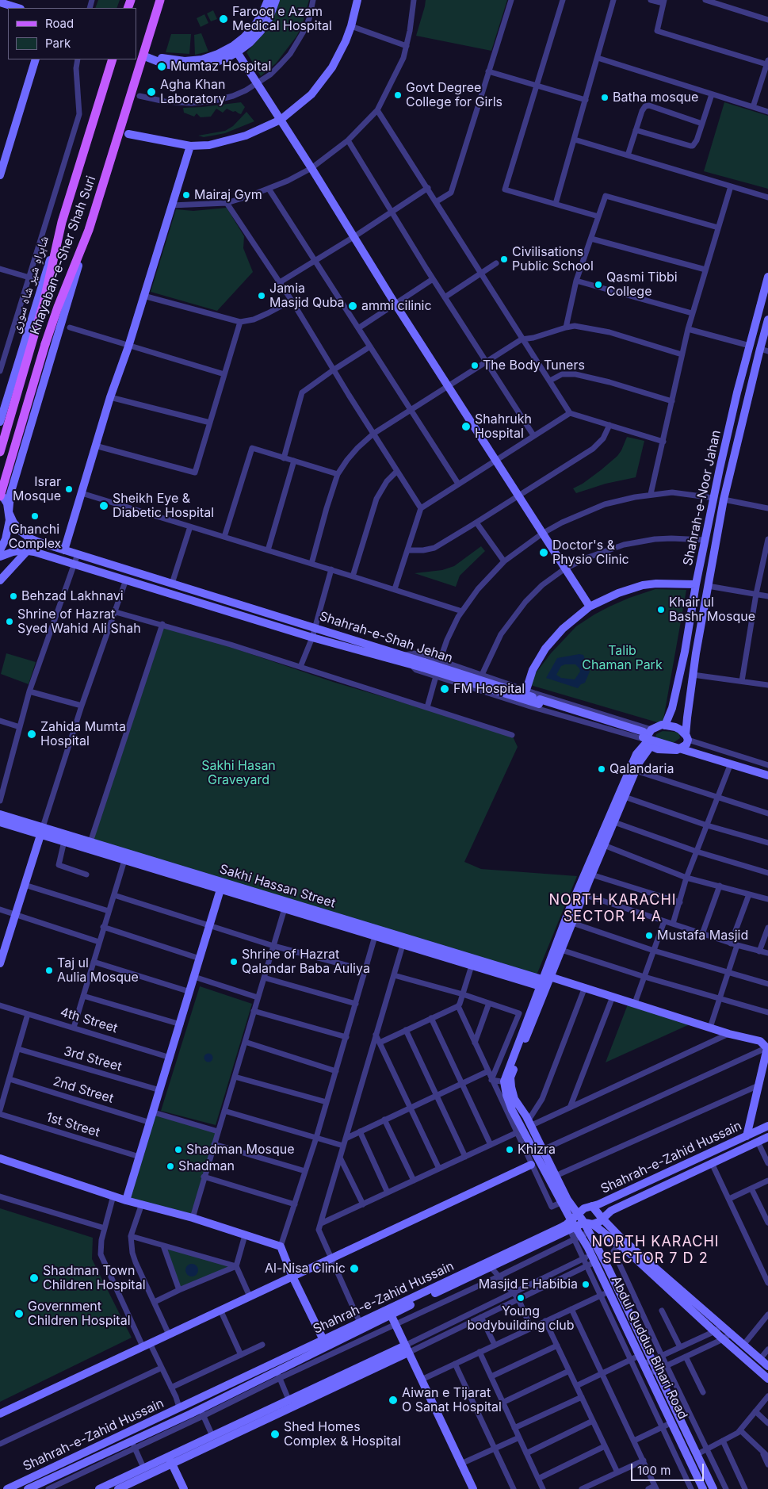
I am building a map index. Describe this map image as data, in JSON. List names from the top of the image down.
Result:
{
  "streets": {
    "main road": ["Khayaban-e-Sher Shah Suri"],
    "street": [
      "شاہراہِ شیر شاہ سوری",
      "Shahrah-e-Noor Jahan",
      "Shahrah-e-Shah Jehan",
      "Sakhi Hassan Street",
      "4th Street",
      "3rd Street",
      "2nd Street",
      "1st Street",
      "Shahrah-e-Zahid Hussain",
      "Abdul Quddus Bihari Road"
    ]
  },
  "crossings": [
    ["Khayaban-e-Sher Shah Suri", "شاہراہِ شیر شاہ سوری"],
    ["Khayaban-e-Sher Shah Suri", "Shahrah-e-Shah Jehan"],
    ["Shahrah-e-Zahid Hussain", "Abdul Quddus Bihari Road"]
  ],
  "districts": ["NORTH KARACHI SECTOR 14 A", "NORTH KARACHI SECTOR 7 D 2"],
  "parks": ["Talib Chaman Park", "Sakhi Hasan Graveyard"],
  "places": [
    "Farooq e Azam Medical Hospital",
    "Mumtaz Hospital",
    "Agha Khan Laboratory",
    "Govt Degree College for Girls",
    "Batha mosque",
    "Mairaj Gym",
    "Civilisations Public School",
    "Qasmi Tibbi College",
    "Jamia Masjid Quba",
    "ammi cilinic",
    "The Body Tuners",
    "Shahrukh Hospital",
    "Israr Mosque",
    "Sheikh Eye & Diabetic Hospital",
    "Ghanchi Complex",
    "Doctor's & Physio Clinic",
    "Behzad Lakhnavi",
    "Khair ul Bashr Mosque",
    "Shrine of Hazrat Syed Wahid Ali Shah",
    "FM Hospital",
    "Zahida Mumta Hospital",
    "Qalandaria",
    "Mustafa Masjid",
    "Shrine of Hazrat Qalandar Baba Auliya",
    "Taj ul Aulia Mosque",
    "Shadman Mosque",
    "Khizra",
    "Shadman",
    "Al-Nisa Clinic",
    "Shadman Town Children Hospital",
    "Masjid E Habibia",
    "Young bodybuilding club",
    "Government Children Hospital",
    "Aiwan e Tijarat O Sanat Hospital",
    "Shed Homes Complex & Hospital"
  ],
  "legend": ["Road", "Park"],
  "scale_bar": "100 m"
}
